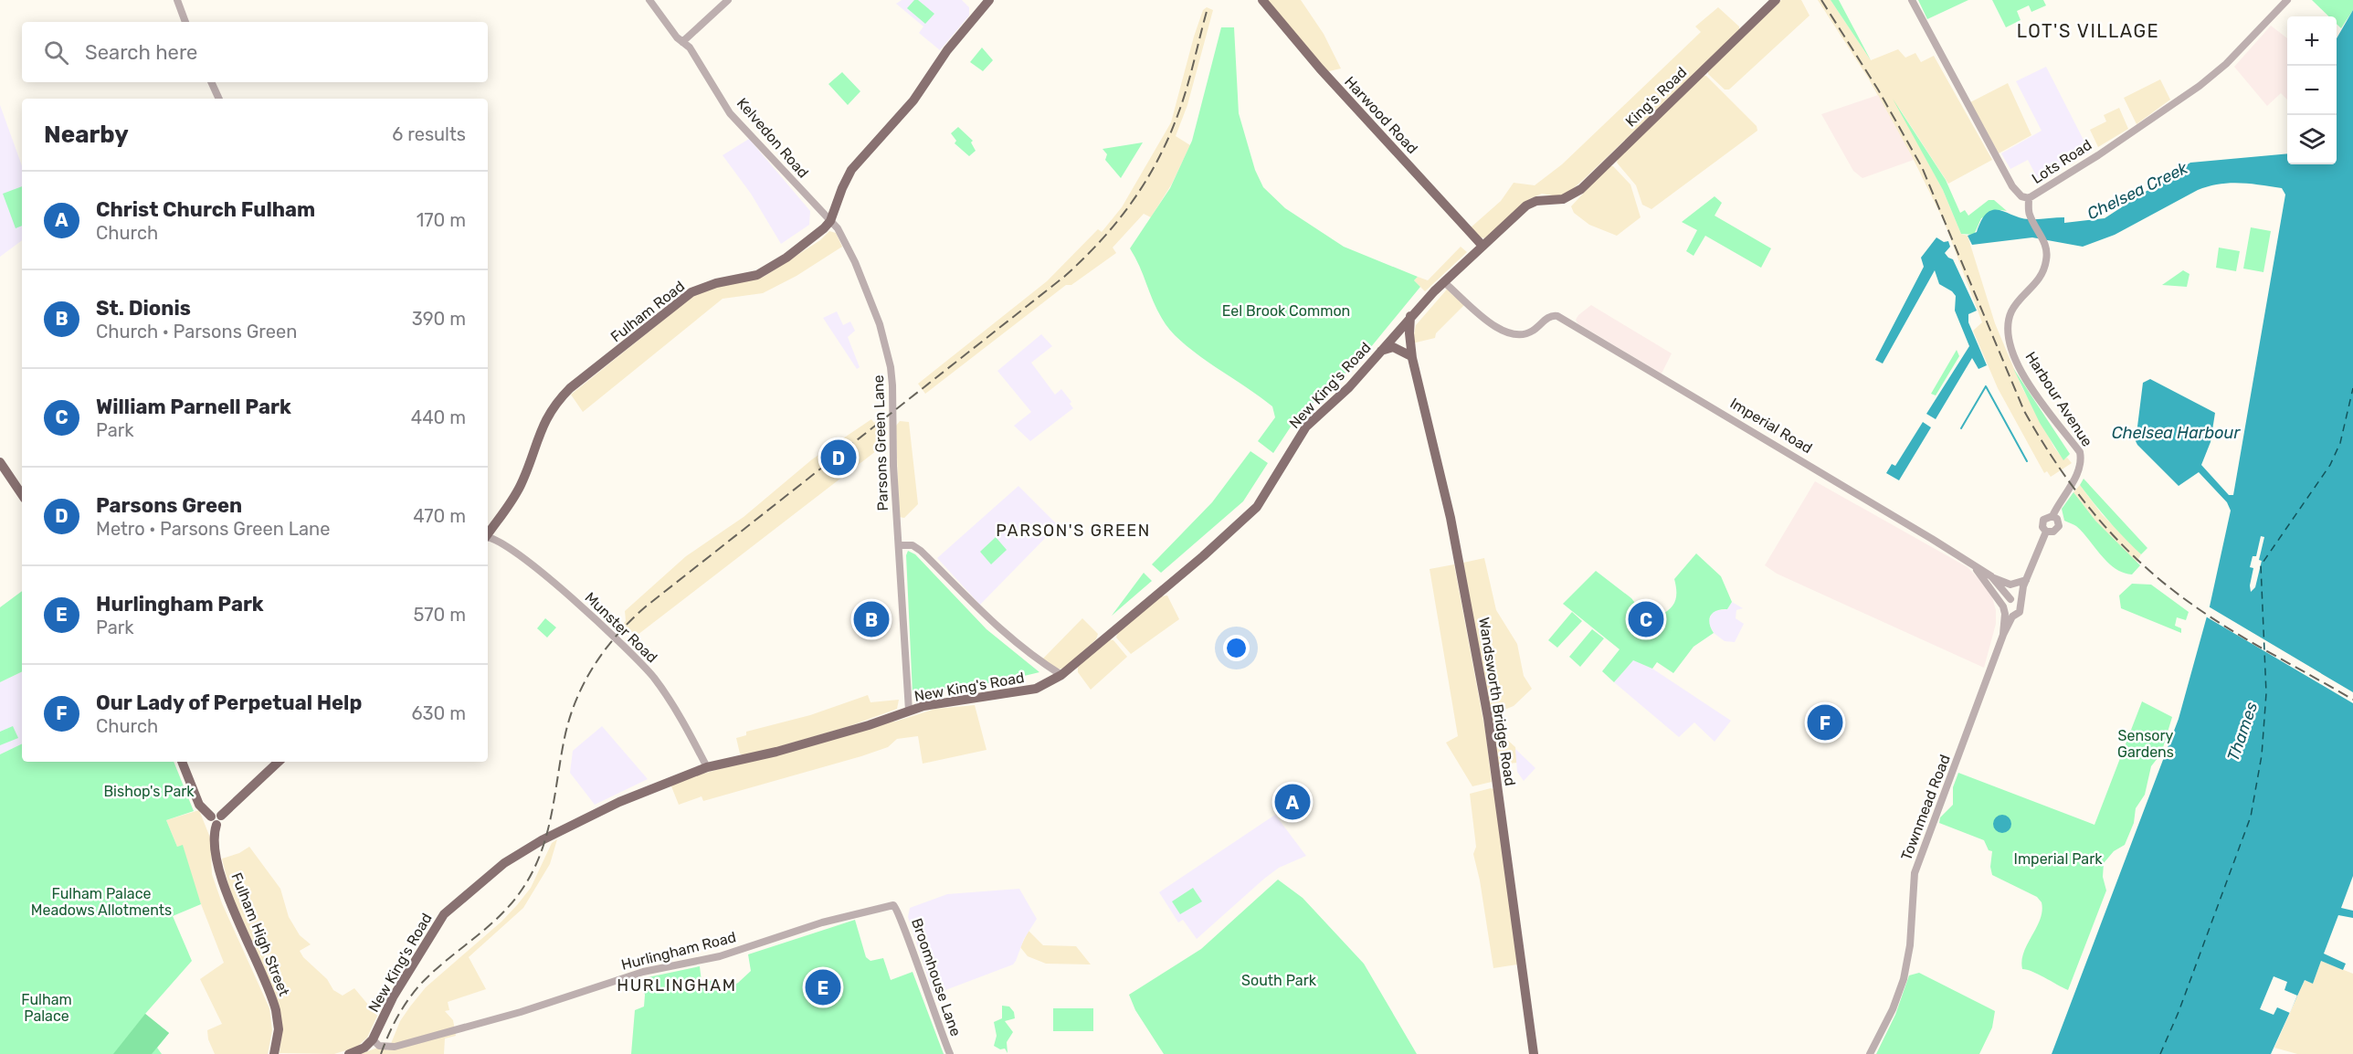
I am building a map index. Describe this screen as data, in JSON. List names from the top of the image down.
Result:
{
  "streets": {
    "main road": [
      "King's Road",
      "Harwood Road",
      "Fulham Road",
      "New King's Road",
      "Wandsworth Bridge Road",
      "Fulham High Street"
    ],
    "street": [
      "Kelvedon Road",
      "Lots Road",
      "Harbour Avenue",
      "Imperial Road",
      "Parsons Green Lane",
      "Munster Road",
      "Townmead Road",
      "Hurlingham Road",
      "Broomhouse Lane"
    ]
  },
  "crossings": [
    ["King's Road", "New King's Road"],
    ["Harwood Road", "New King's Road"],
    ["Kelvedon Road", "Fulham Road"],
    ["Kelvedon Road", "Parsons Green Lane"],
    ["Lots Road", "Harbour Avenue"],
    ["Fulham Road", "Parsons Green Lane"],
    ["New King's Road", "Imperial Road"],
    ["New King's Road", "Parsons Green Lane"],
    ["New King's Road", "Munster Road"],
    ["New King's Road", "Hurlingham Road"],
    ["Harbour Avenue", "Townmead Road"],
    ["Imperial Road", "Townmead Road"],
    ["Hurlingham Road", "Broomhouse Lane"]
  ],
  "districts": ["LOT'S VILLAGE", "PARSON'S GREEN", "HURLINGHAM"],
  "water": ["Chelsea Creek", "Chelsea Harbour", "Thames"],
  "parks": [
    "Eel Brook Common",
    "Sensory Gardens",
    "Bishop's Park",
    "Imperial Park",
    "Fulham Palace Meadows Allotments",
    "South Park",
    "Fulham Palace"
  ],
  "page": {
    "map_buttons": ["+", "−"],
    "search": "Search here",
    "heading": ["Nearby", "6 results"],
    "list": [
      {
        "mark": "A",
        "name": "Christ Church Fulham",
        "note": "Church",
        "value": "170 m"
      },
      {
        "mark": "B",
        "name": "St. Dionis",
        "note": "Church · Parsons Green",
        "value": "390 m"
      },
      {
        "mark": "C",
        "name": "William Parnell Park",
        "note": "Park",
        "value": "440 m"
      },
      {
        "mark": "D",
        "name": "Parsons Green",
        "note": "Metro · Parsons Green Lane",
        "value": "470 m"
      },
      {
        "mark": "E",
        "name": "Hurlingham Park",
        "note": "Park",
        "value": "570 m"
      },
      {
        "mark": "F",
        "name": "Our Lady of Perpetual Help",
        "note": "Church",
        "value": "630 m"
      }
    ],
    "pins": [
      "D",
      "B",
      "C",
      "F",
      "A",
      "E"
    ]
  }
}
